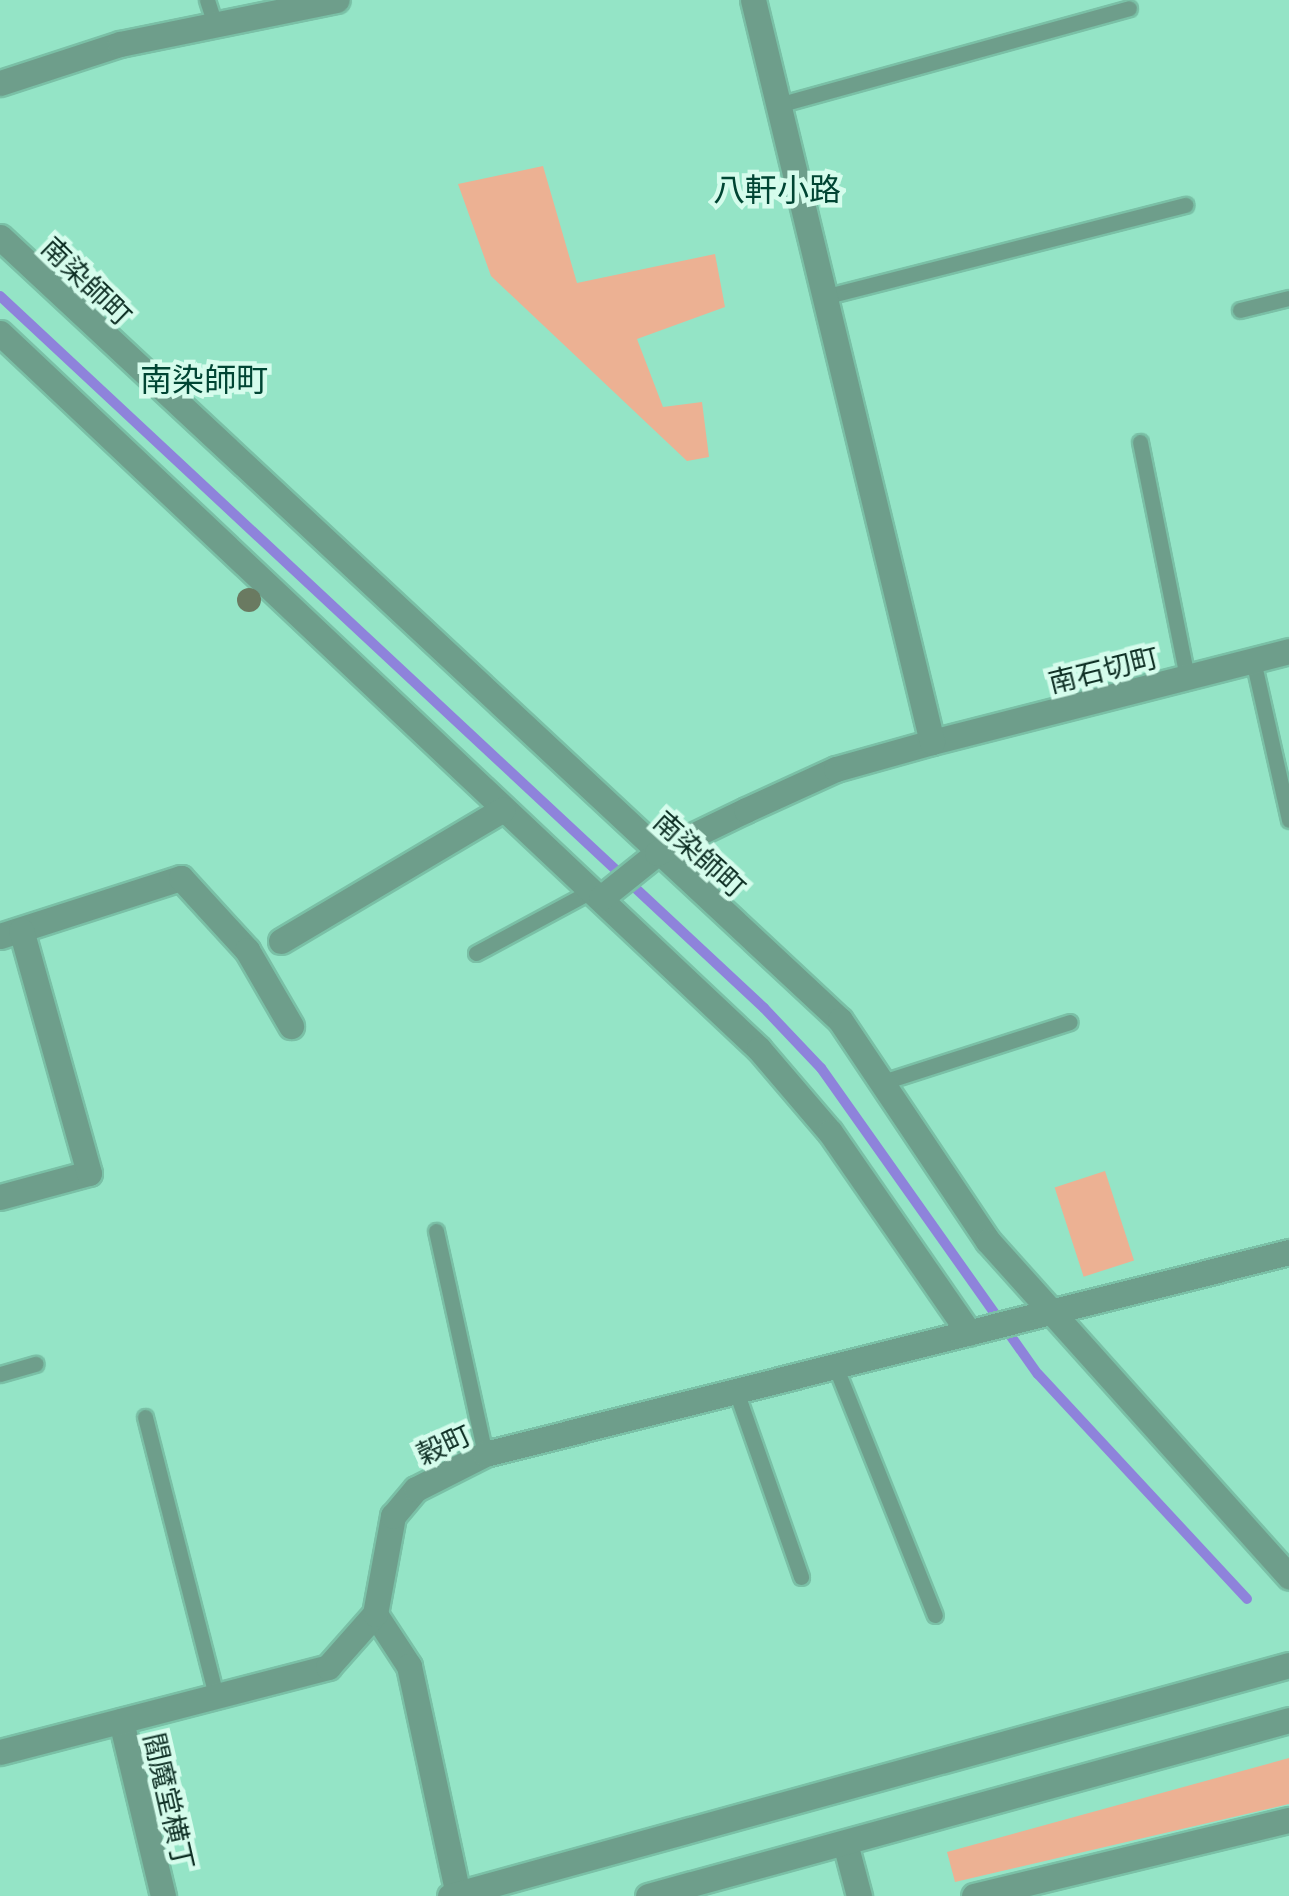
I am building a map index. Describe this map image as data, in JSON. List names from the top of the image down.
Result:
{
  "streets": {
    "street": [
      "南染師町",
      "南石切町",
      "穀町",
      "閻魔堂横丁"
    ]
  },
  "crossings": [
    ["南染師町", "南石切町"],
    ["南染師町", "穀町"]
  ],
  "districts": ["八軒小路", "南染師町"]
}
